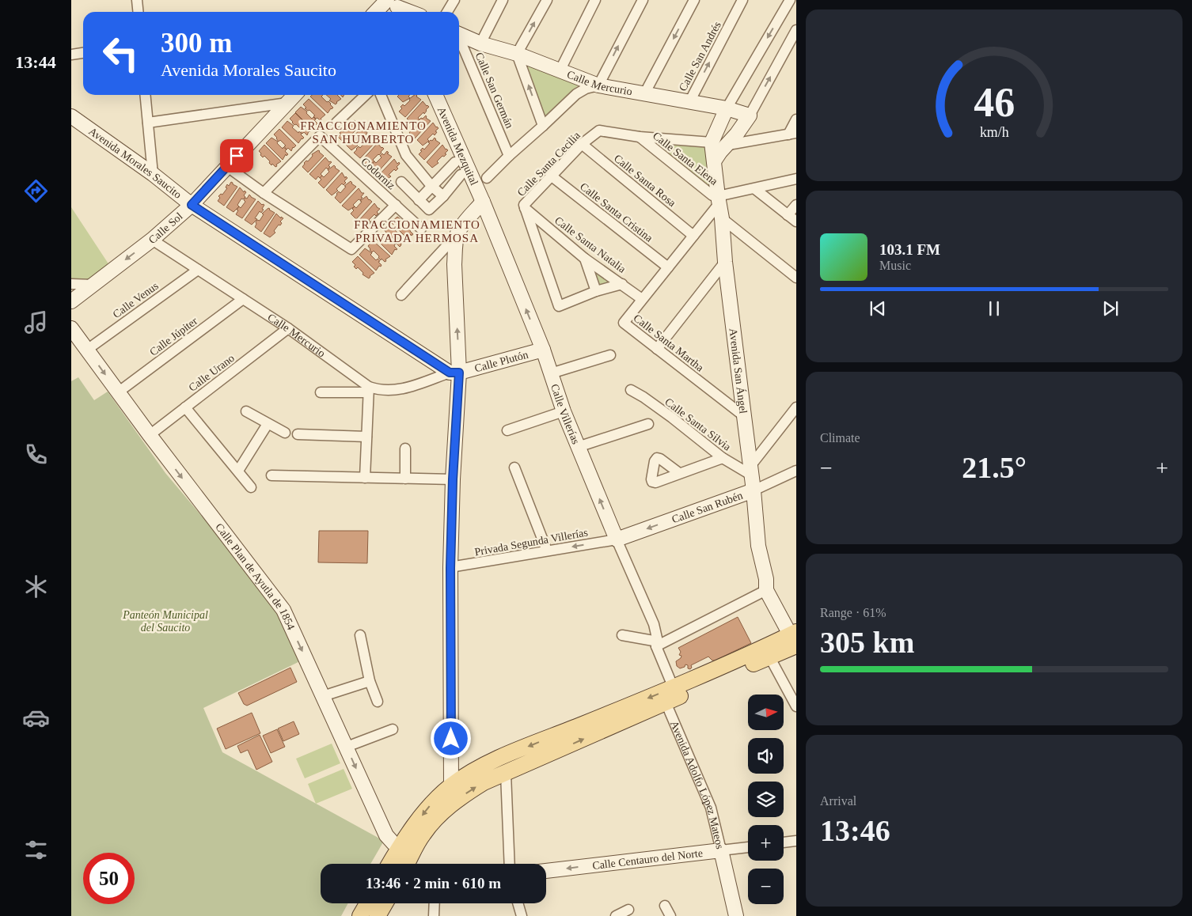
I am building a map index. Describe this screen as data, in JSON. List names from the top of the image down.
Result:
{
  "streets": {
    "main road": [
      "Calle Mercurio",
      "Avenida Mezquital",
      "Avenida Morales Saucito",
      "Calle Sol",
      "Calle Plutón",
      "Avenida San Ángel",
      "Calle Villerías",
      "Calle San Rubén",
      "Calle Plan de Ayutla de 1854",
      "Avenida Adolfo López Mateos",
      "Calle Centauro del Norte"
    ],
    "street": [
      "Calle San Andrés",
      "Calle San Germán",
      "Calle Santa Elena",
      "Calle Santa Cecilia",
      "Codorniz",
      "Calle Santa Rosa",
      "Calle Santa Cristina",
      "Calle Santa Natalia",
      "Calle Venus",
      "Calle Júpiter",
      "Calle Santa Martha",
      "Calle Urano",
      "Calle Santa Silvia",
      "Privada Segunda Villerías"
    ]
  },
  "crossings": [
    ["Calle San Andrés", "Calle Mercurio"],
    ["Calle Mercurio", "Avenida Morales Saucito"],
    ["Calle Mercurio", "Calle Sol"],
    ["Calle Mercurio", "Calle Venus"],
    ["Calle Mercurio", "Calle Júpiter"],
    ["Calle Mercurio", "Calle Plutón"],
    ["Calle Mercurio", "Calle Urano"],
    ["Avenida Mezquital", "Calle Villerías"],
    ["Calle Santa Elena", "Calle Santa Cecilia"],
    ["Calle Santa Elena", "Calle Santa Martha"],
    ["Calle Santa Elena", "Avenida San Ángel"],
    ["Avenida Morales Saucito", "Calle Sol"],
    ["Avenida Morales Saucito", "Calle Plutón"],
    ["Calle Santa Cecilia", "Calle Santa Rosa"],
    ["Calle Santa Cecilia", "Calle Santa Cristina"],
    ["Calle Santa Cecilia", "Calle Santa Natalia"],
    ["Calle Santa Cecilia", "Avenida San Ángel"],
    ["Calle Santa Rosa", "Calle Santa Martha"],
    ["Calle Santa Cristina", "Calle Santa Martha"],
    ["Calle Santa Natalia", "Calle Santa Martha"],
    ["Calle Venus", "Calle Plan de Ayutla de 1854"],
    ["Calle Júpiter", "Calle Plan de Ayutla de 1854"],
    ["Calle Santa Martha", "Avenida San Ángel"],
    ["Calle Plutón", "Calle Villerías"],
    ["Avenida San Ángel", "Calle Santa Silvia"],
    ["Avenida San Ángel", "Calle San Rubén"],
    ["Calle Urano", "Calle Plan de Ayutla de 1854"],
    ["Calle Villerías", "Calle San Rubén"],
    ["Calle Villerías", "Privada Segunda Villerías"],
    ["Calle San Rubén", "Privada Segunda Villerías"],
    ["Avenida Adolfo López Mateos", "Calle Centauro del Norte"]
  ],
  "one_way": [
    "Calle San Rubén",
    "Privada Segunda Villerías",
    "Calle Plan de Ayutla de 1854",
    "Calle Centauro del Norte"
  ],
  "districts": ["FRACCIONAMIENTO SAN HUMBERTO", "FRACCIONAMIENTO PRIVADA HERMOSA"],
  "parks": ["Panteón Municipal del Saucito"],
  "north": "right",
  "page": {
    "tabs": "13:44",
    "turn": ["300 m", "Avenida Morales Saucito"],
    "song": ["103.1 FM", "Music"],
    "tile": [
      "Climate",
      ["Range · 61%", "305 km"],
      ["Arrival", "13:46"]
    ],
    "heat": ["−", "21.5°", "+"],
    "map_buttons": ["+", "−"],
    "limit": "50",
    "trip": "13:46 · 2 min · 610 m",
    "gauge": ["46", "km/h"]
  }
}
